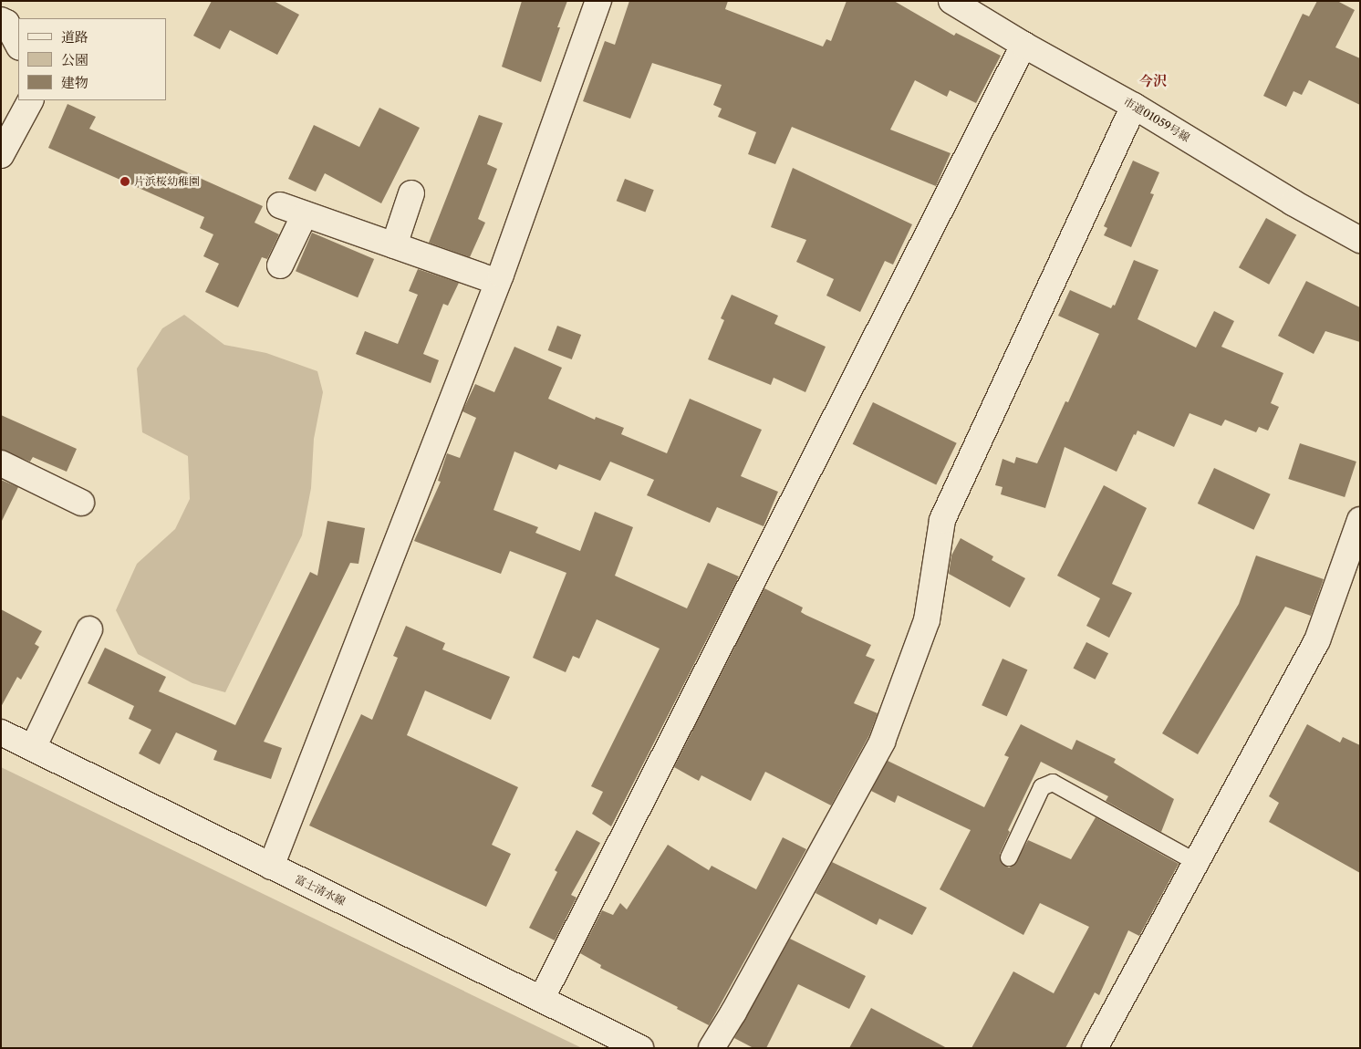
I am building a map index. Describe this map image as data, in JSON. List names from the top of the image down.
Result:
{
  "streets": {
    "street": ["市道01059号線", "富士清水線"]
  },
  "districts": ["今沢"],
  "places": ["片浜桜幼稚園"],
  "legend": ["道路", "公園", "建物"]
}
